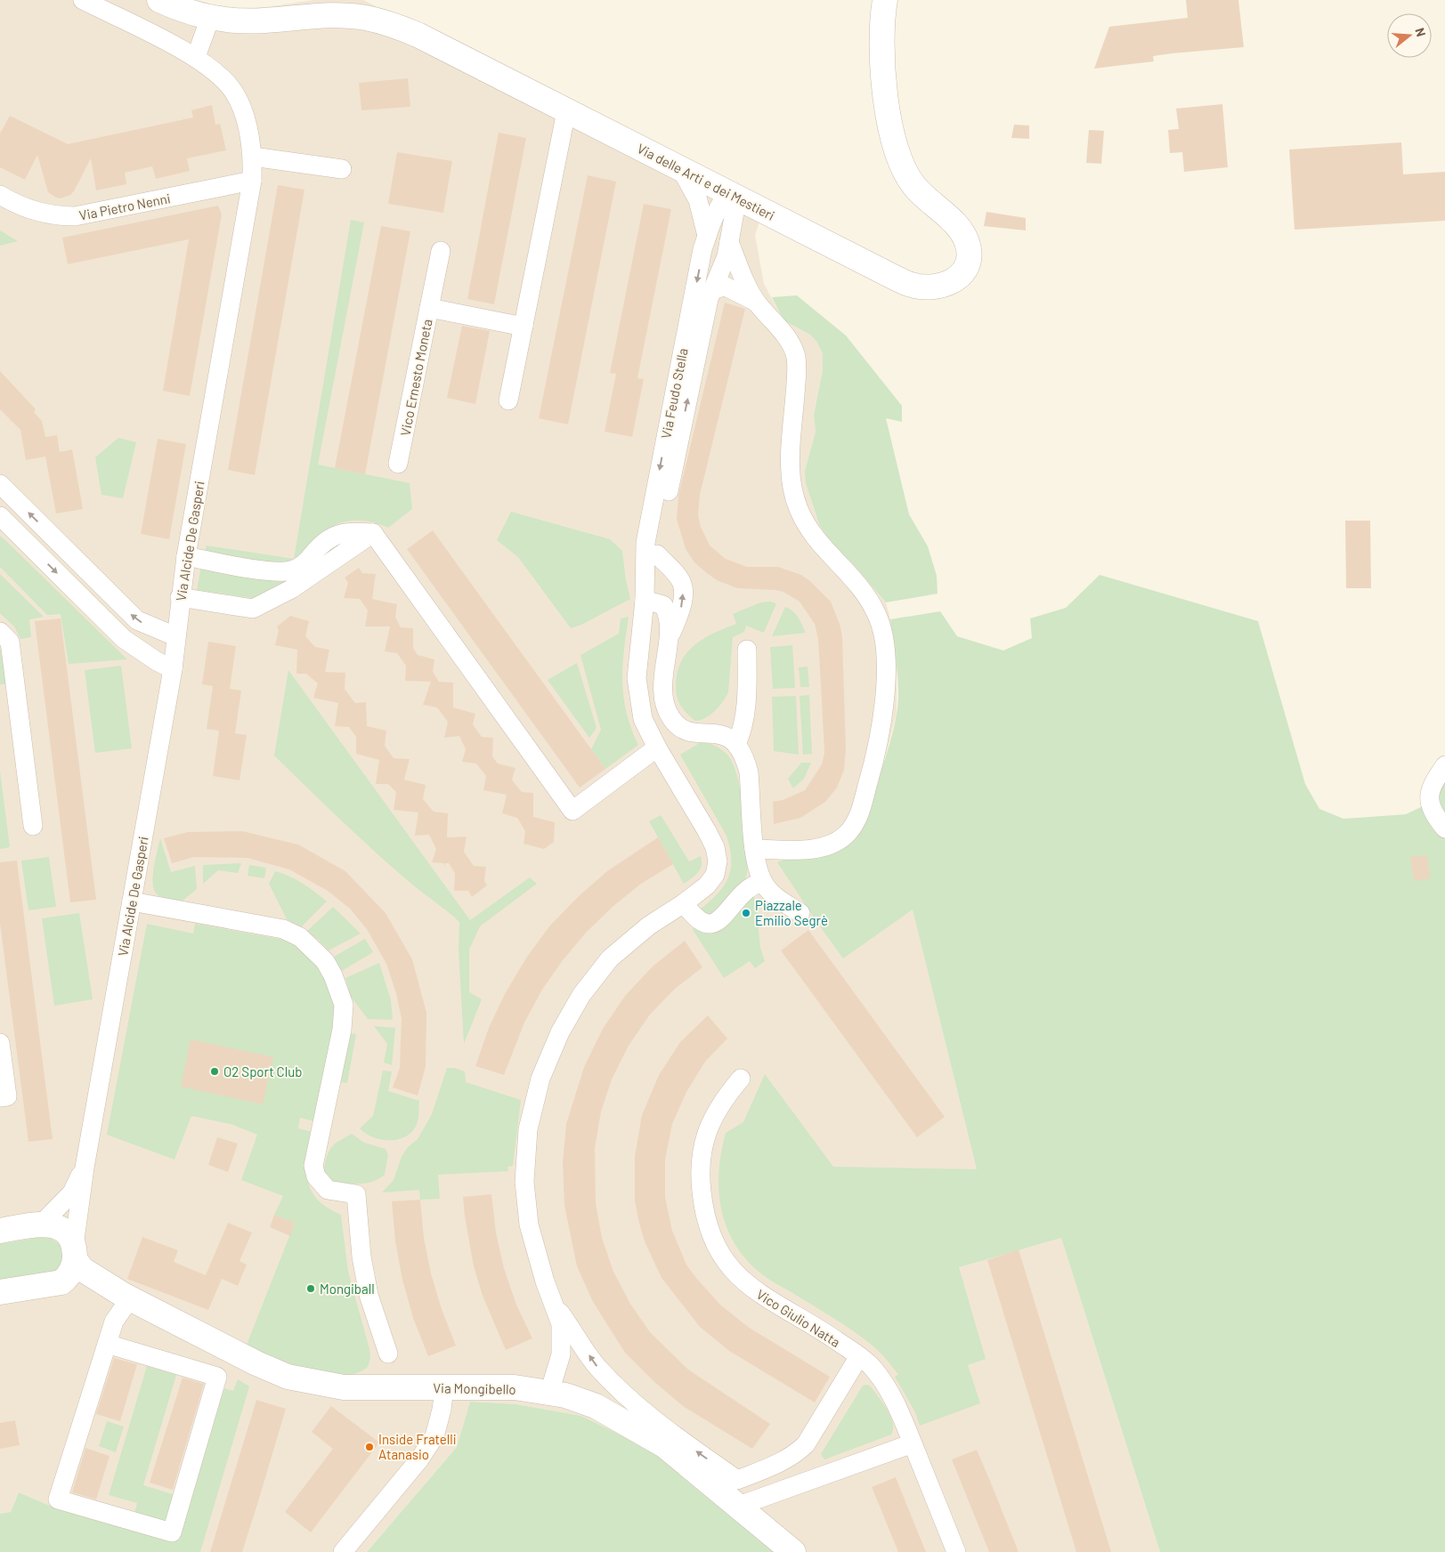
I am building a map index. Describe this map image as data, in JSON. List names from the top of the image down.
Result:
{
  "streets": {
    "street": [
      "Via delle Arti e dei Mestieri",
      "Via Pietro Nenni",
      "Vico Ernesto Moneta",
      "Via Feudo Stella",
      "Via Alcide De Gasperi",
      "Vico Giulio Natta",
      "Via Mongibello"
    ]
  },
  "crossings": [
    ["Via delle Arti e dei Mestieri", "Via Feudo Stella"],
    ["Via Pietro Nenni", "Via Alcide De Gasperi"]
  ],
  "places": [
    "Piazzale Emilio Segrè",
    "O2 Sport Club",
    "Mongiball",
    "Inside Fratelli Atanasio"
  ],
  "north": "right"
}
